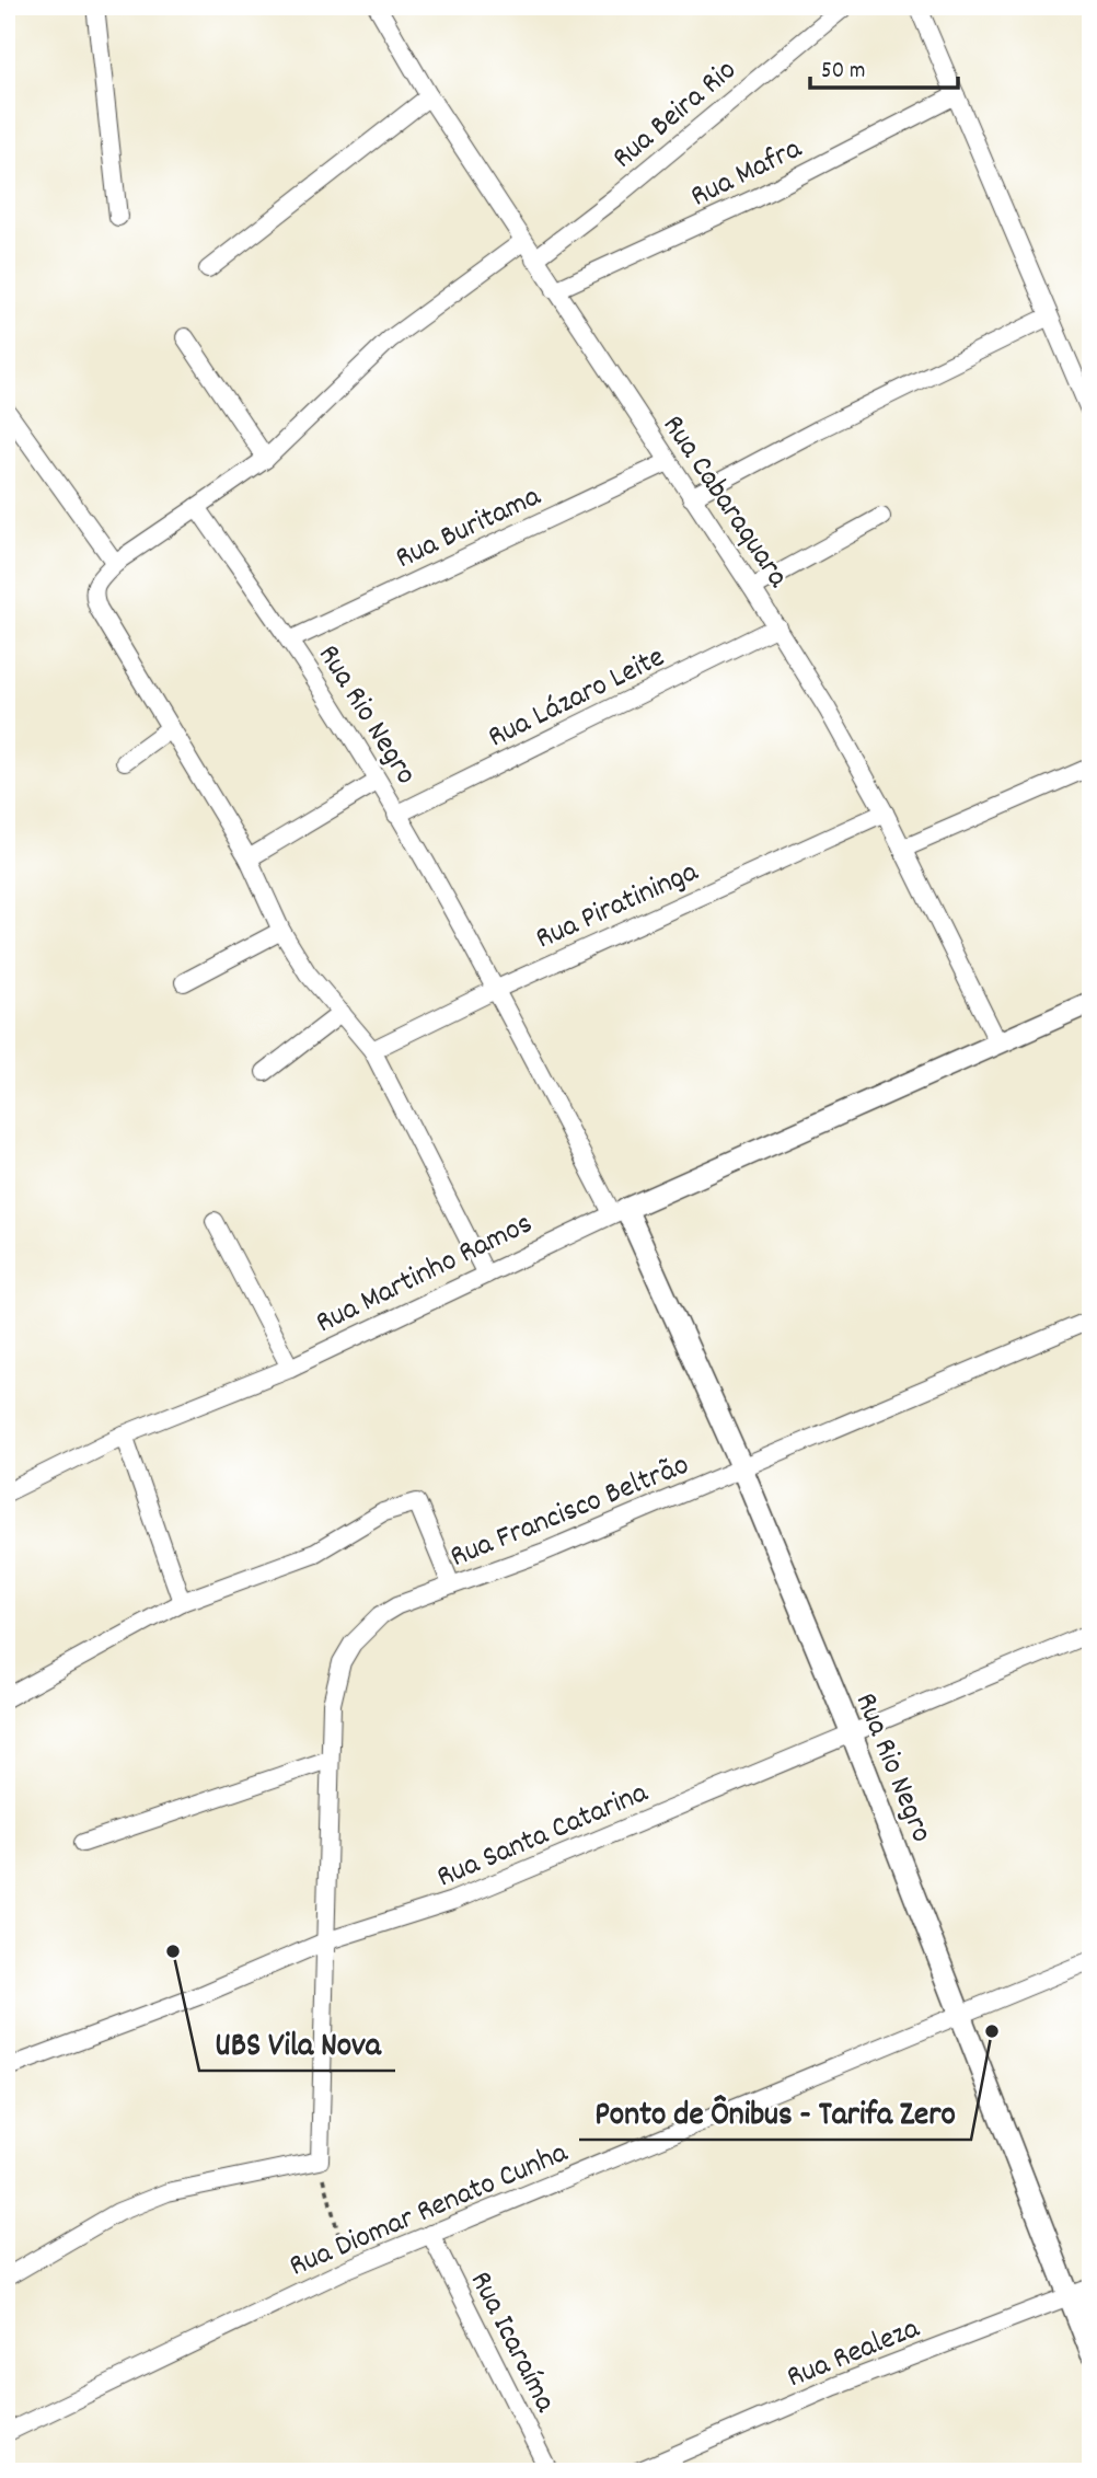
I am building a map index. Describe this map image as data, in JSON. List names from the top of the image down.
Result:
{
  "streets": {
    "street": [
      "Rua Beira Rio",
      "Rua Mafra",
      "Rua Cabaraquara",
      "Rua Buritama",
      "Rua Lázaro Leite",
      "Rua Rio Negro",
      "Rua Piratininga",
      "Rua Martinho Ramos",
      "Rua Francisco Beltrão",
      "Rua Santa Catarina",
      "Rua Diomar Renato Cunha",
      "Rua Icaraíma",
      "Rua Realeza"
    ]
  },
  "crossings": [
    ["Rua Beira Rio", "Rua Cabaraquara"],
    ["Rua Mafra", "Rua Cabaraquara"],
    ["Rua Cabaraquara", "Rua Buritama"],
    ["Rua Cabaraquara", "Rua Lázaro Leite"],
    ["Rua Cabaraquara", "Rua Piratininga"],
    ["Rua Cabaraquara", "Rua Martinho Ramos"],
    ["Rua Buritama", "Rua Rio Negro"],
    ["Rua Lázaro Leite", "Rua Rio Negro"],
    ["Rua Rio Negro", "Rua Piratininga"],
    ["Rua Rio Negro", "Rua Martinho Ramos"],
    ["Rua Rio Negro", "Rua Francisco Beltrão"],
    ["Rua Rio Negro", "Rua Santa Catarina"],
    ["Rua Rio Negro", "Rua Diomar Renato Cunha"],
    ["Rua Rio Negro", "Rua Realeza"],
    ["Rua Francisco Beltrão", "Rua Santa Catarina"],
    ["Rua Diomar Renato Cunha", "Rua Icaraíma"]
  ],
  "places": ["UBS Vila Nova", "Ponto de Ônibus - Tarifa Zero"],
  "scale_bar": "50 m"
}
